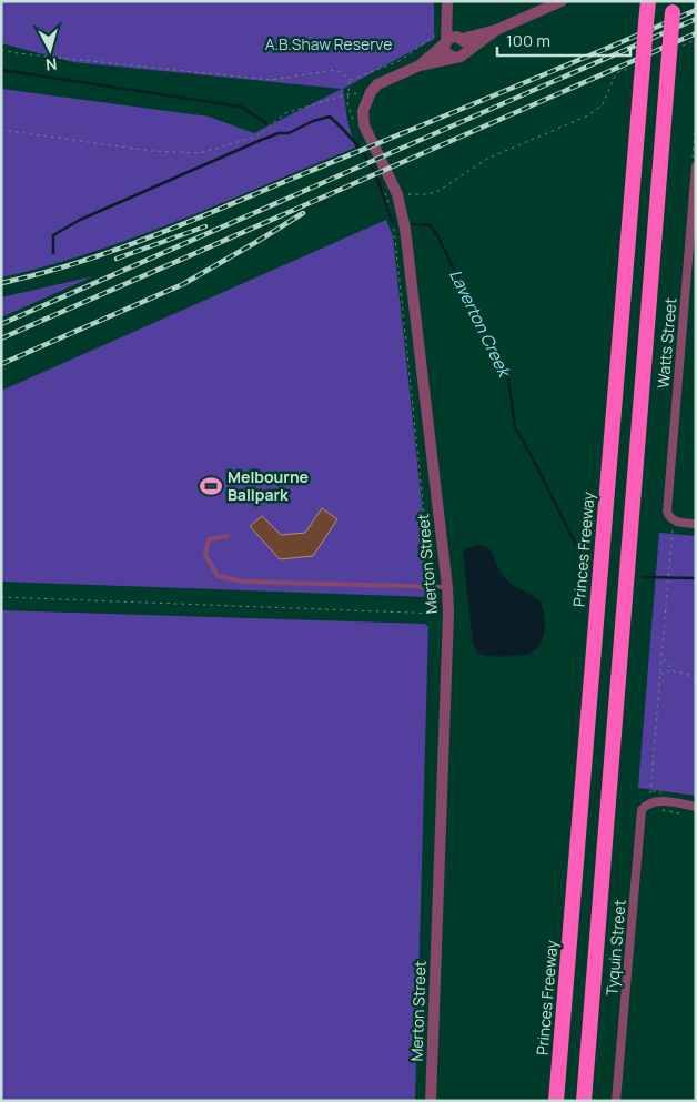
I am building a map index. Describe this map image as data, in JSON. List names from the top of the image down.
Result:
{
  "streets": {
    "highway": ["Princes Freeway"],
    "street": ["Watts Street", "Merton Street", "Tyquin Street"]
  },
  "water": ["Laverton Creek"],
  "parks": ["A.B.Shaw Reserve"],
  "places": {
    "sports": ["Melbourne Ballpark"]
  },
  "scale_bar": "100 m",
  "north": "bottom"
}
